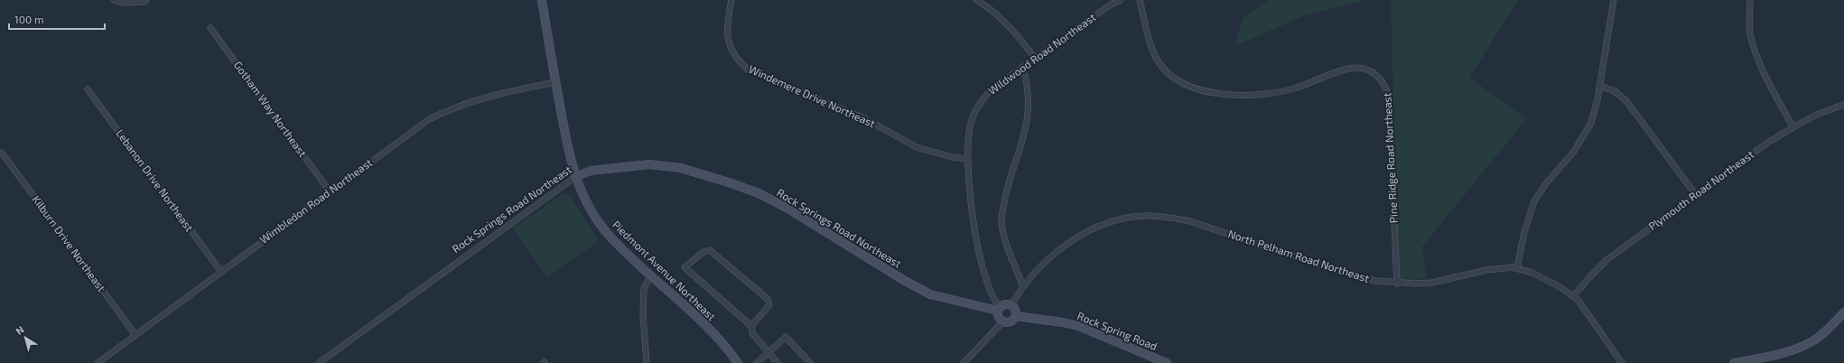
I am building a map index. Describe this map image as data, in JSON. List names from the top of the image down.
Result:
{
  "streets": {
    "street": [
      "Wildwood Road Northeast",
      "Windemere Drive Northeast",
      "Gotham Way Northeast",
      "Pine Ridge Road Northeast",
      "Lebanon Drive Northeast",
      "Plymouth Road Northeast",
      "Wimbledon Road Northeast",
      "Rock Springs Road Northeast",
      "Kilburn Drive Northeast",
      "North Pelham Road Northeast",
      "Piedmont Avenue Northeast",
      "Rock Spring Road"
    ]
  },
  "crossings": [
    ["Wildwood Road Northeast", "Windemere Drive Northeast"],
    ["Wildwood Road Northeast", "Rock Springs Road Northeast"],
    ["Wildwood Road Northeast", "North Pelham Road Northeast"],
    ["Wildwood Road Northeast", "Rock Spring Road"],
    ["Gotham Way Northeast", "Wimbledon Road Northeast"],
    ["Pine Ridge Road Northeast", "North Pelham Road Northeast"],
    ["Lebanon Drive Northeast", "Wimbledon Road Northeast"],
    ["Plymouth Road Northeast", "North Pelham Road Northeast"],
    ["Wimbledon Road Northeast", "Kilburn Drive Northeast"],
    ["Wimbledon Road Northeast", "Piedmont Avenue Northeast"],
    ["Rock Springs Road Northeast", "North Pelham Road Northeast"],
    ["Rock Springs Road Northeast", "Piedmont Avenue Northeast"],
    ["Rock Springs Road Northeast", "Rock Spring Road"],
    ["North Pelham Road Northeast", "Rock Spring Road"]
  ],
  "scale_bar": "100 m",
  "north": "top left"
}
